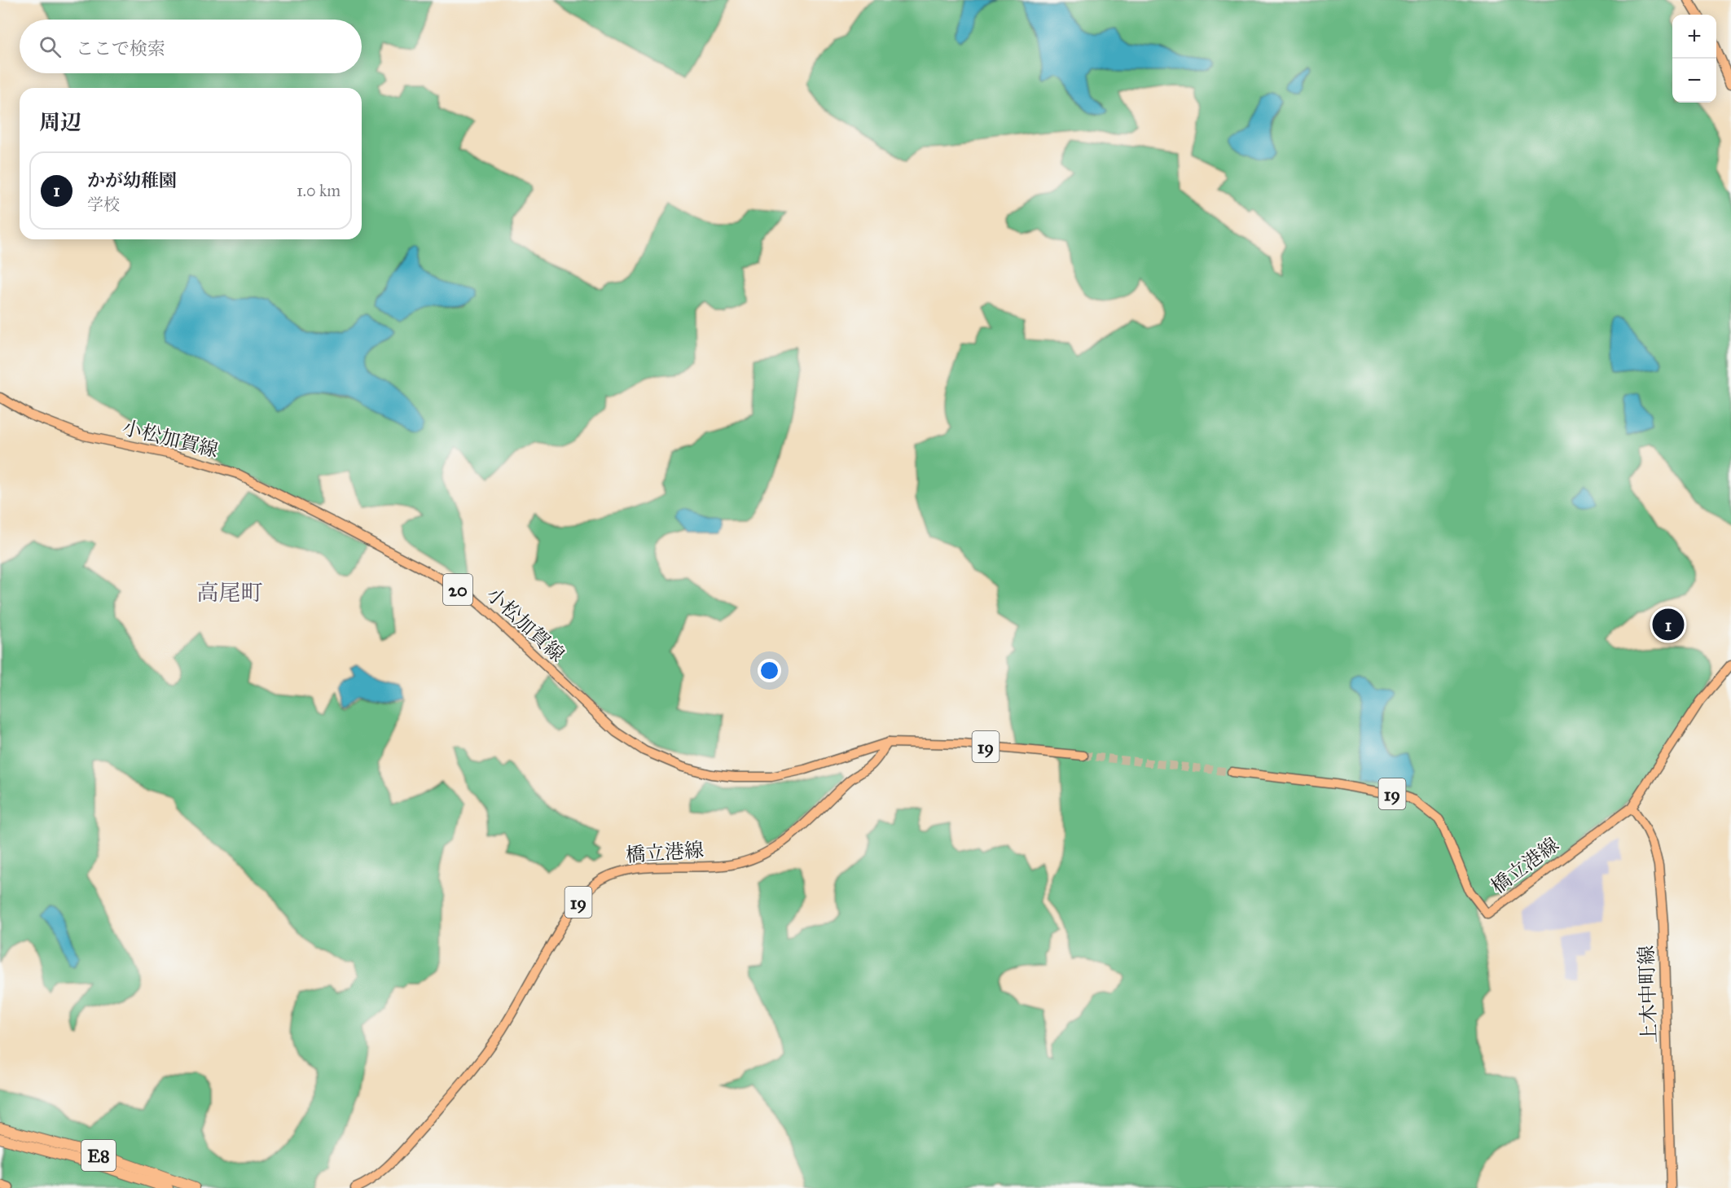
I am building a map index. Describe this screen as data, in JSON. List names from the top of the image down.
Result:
{
  "streets": {
    "highway": ["E8"],
    "main road": [
      "小松加賀線",
      "20",
      "19",
      "橋立港線",
      "上木中町線"
    ]
  },
  "crossings": [
    ["小松加賀線", "19"],
    ["小松加賀線", "橋立港線"],
    ["19", "橋立港線"],
    ["橋立港線", "上木中町線"]
  ],
  "districts": ["高尾町"],
  "page": {
    "map_buttons": ["+", "−"],
    "search": "ここで検索",
    "heading": "周辺",
    "list": [
      {
        "mark": "1",
        "name": "かが幼稚園",
        "note": "学校",
        "value": "1.0 km"
      }
    ],
    "pins": "1"
  }
}
